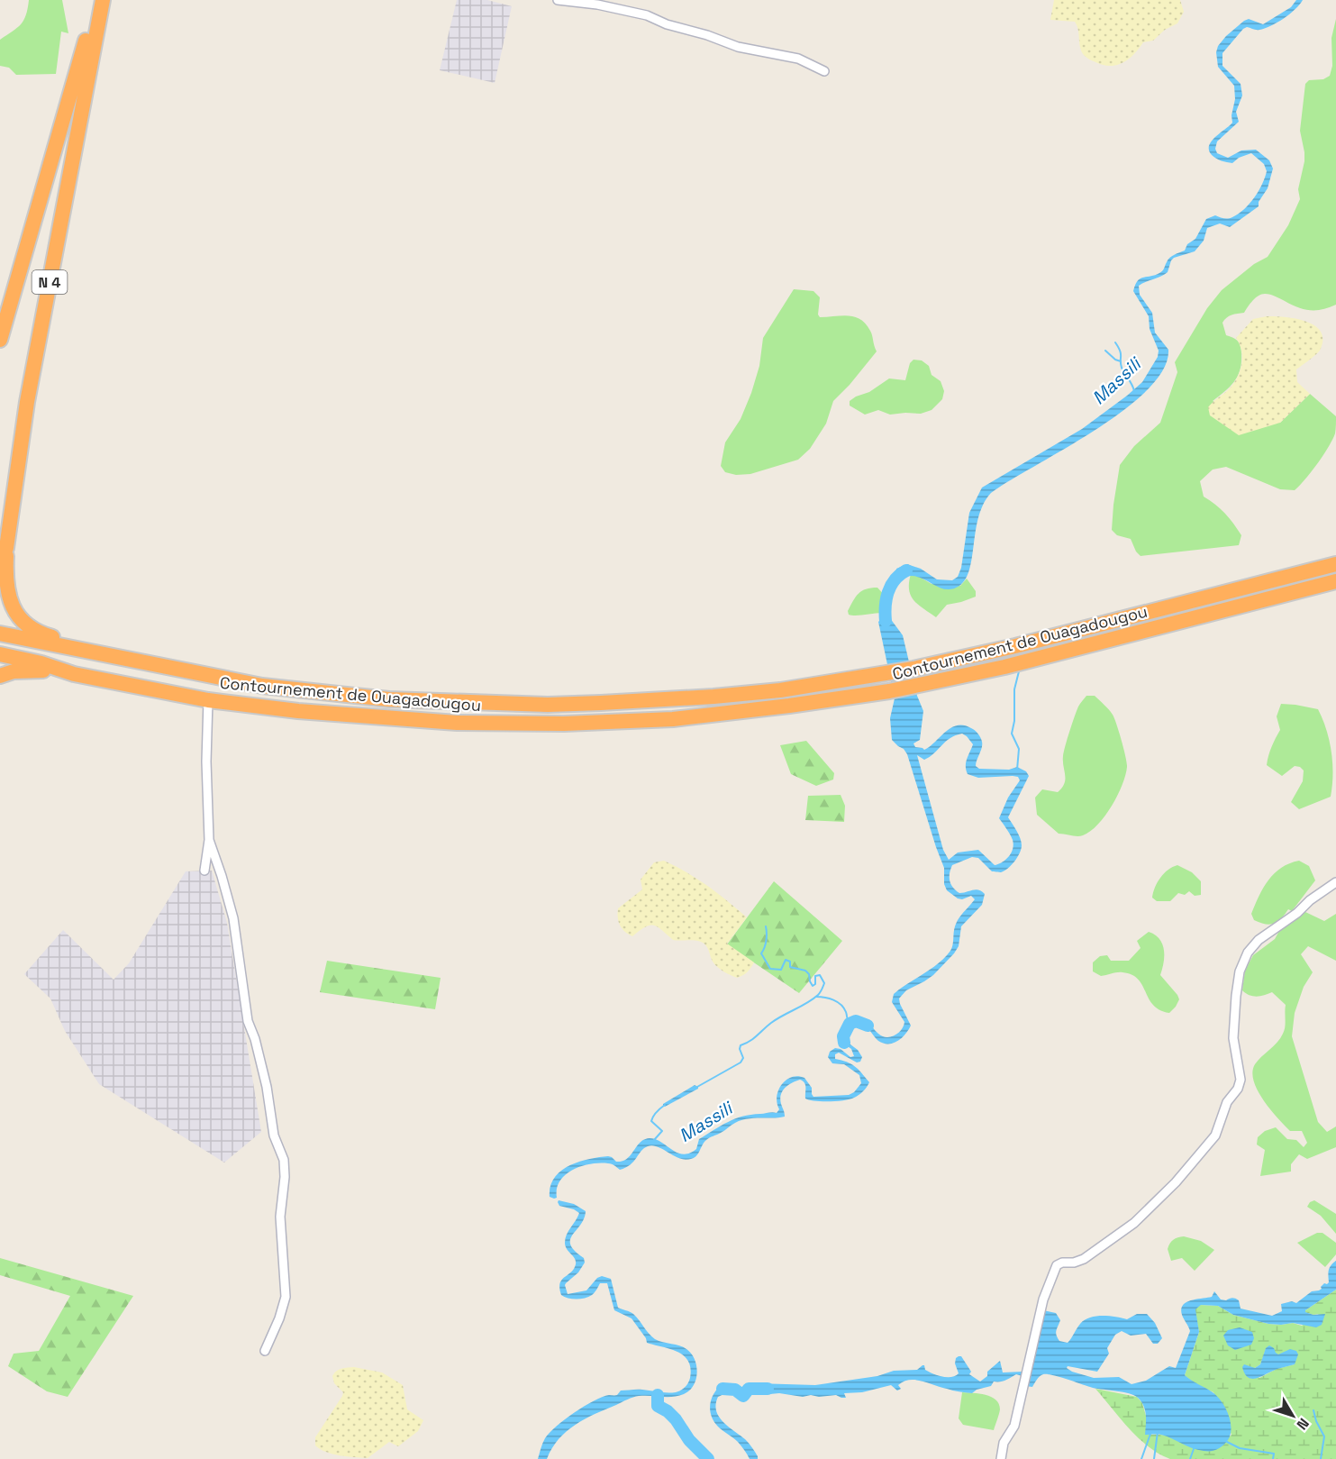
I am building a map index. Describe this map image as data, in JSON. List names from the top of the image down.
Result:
{
  "streets": {
    "highway": ["N 4", "Contournement de Ouagadougou"]
  },
  "water": ["Massili"],
  "north": "bottom right"
}
